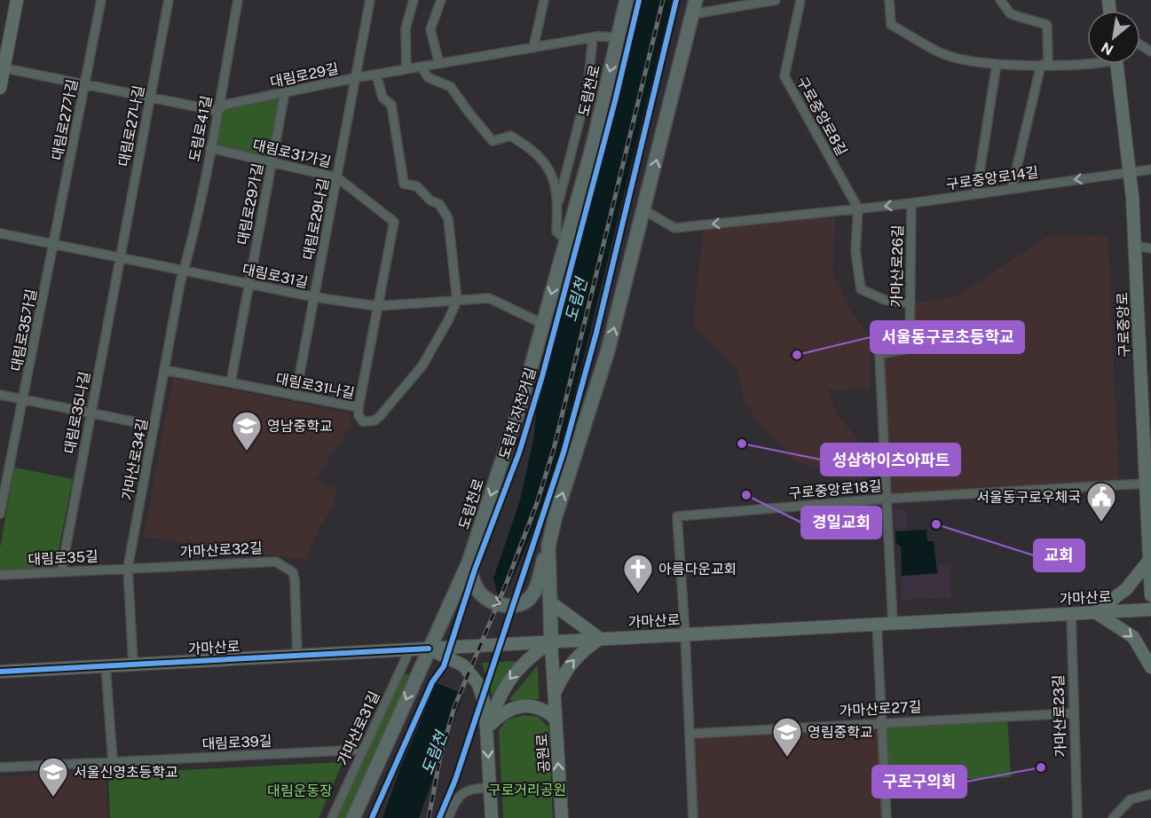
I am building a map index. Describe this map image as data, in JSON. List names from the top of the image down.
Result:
{
  "streets": {
    "main road": [
      "도림천로",
      "구로중앙로",
      "가마산로",
      "공원로"
    ],
    "street": [
      "대림로29길",
      "구로중앙로8길",
      "대림로27가길",
      "대림로27나길",
      "도림로41길",
      "대림로31가길",
      "구로중앙로14길",
      "대림로29가길",
      "대림로29나길",
      "가마산로26길",
      "대림로31길",
      "대림로35가길",
      "대림로31나길",
      "대림로35나길",
      "가마산로34길",
      "구로중앙로18길",
      "가마산로32길",
      "대림로35길",
      "가마산로27길",
      "가마산로23길",
      "가마산로31길",
      "대림로39길"
    ],
    "cycle path": ["도림천 자전거길"]
  },
  "crossings": [
    ["대림로29길", "도림천로"],
    ["대림로29길", "대림로27가길"],
    ["대림로29길", "대림로27나길"],
    ["대림로29길", "도림로41길"],
    ["대림로29길", "대림로29가길"],
    ["대림로29길", "대림로29나길"],
    ["도림천로", "대림로31길"],
    ["도림천로", "가마산로"],
    ["구로중앙로8길", "구로중앙로14길"],
    ["대림로27가길", "대림로31길"],
    ["대림로27가길", "대림로35가길"],
    ["대림로27나길", "대림로31길"],
    ["대림로27나길", "대림로35나길"],
    ["도림로41길", "대림로31가길"],
    ["도림로41길", "대림로31길"],
    ["도림로41길", "가마산로34길"],
    ["대림로31가길", "대림로29가길"],
    ["대림로31가길", "대림로29나길"],
    ["대림로31가길", "대림로31길"],
    ["대림로31가길", "대림로31나길"],
    ["구로중앙로14길", "가마산로26길"],
    ["구로중앙로14길", "구로중앙로"],
    ["대림로29가길", "대림로31길"],
    ["대림로29가길", "대림로31나길"],
    ["대림로29나길", "대림로31길"],
    ["대림로29나길", "대림로31나길"],
    ["가마산로26길", "구로중앙로18길"],
    ["가마산로26길", "가마산로"],
    ["대림로31길", "대림로35가길"],
    ["대림로31길", "대림로31나길"],
    ["대림로31길", "대림로35나길"],
    ["대림로31길", "가마산로34길"],
    ["구로중앙로", "구로중앙로18길"],
    ["대림로31나길", "가마산로34길"],
    ["대림로35나길", "대림로35길"],
    ["가마산로34길", "가마산로32길"],
    ["가마산로34길", "대림로35길"],
    ["가마산로34길", "가마산로"],
    ["구로중앙로18길", "가마산로"],
    ["가마산로32길", "대림로35길"],
    ["가마산로32길", "가마산로"],
    ["가마산로", "가마산로23길"],
    ["가마산로", "가마산로31길"],
    ["가마산로", "공원로"],
    ["가마산로27길", "가마산로23길"],
    ["가마산로31길", "대림로39길"]
  ],
  "one_way": ["구로중앙로14길"],
  "water": ["도림천"],
  "parks": ["구로거리공원", "대림운동장"],
  "places": {
    "other": [
      "서울동구로초등학교",
      "성삼하이츠아파트",
      "경일교회",
      "교회",
      "구로구의회"
    ],
    "school or university": ["영남중학교", "영림중학교", "서울신영초등학교"],
    "public building": ["서울동구로우체국"],
    "church": ["아름다운교회"]
  },
  "north": "bottom left"
}
